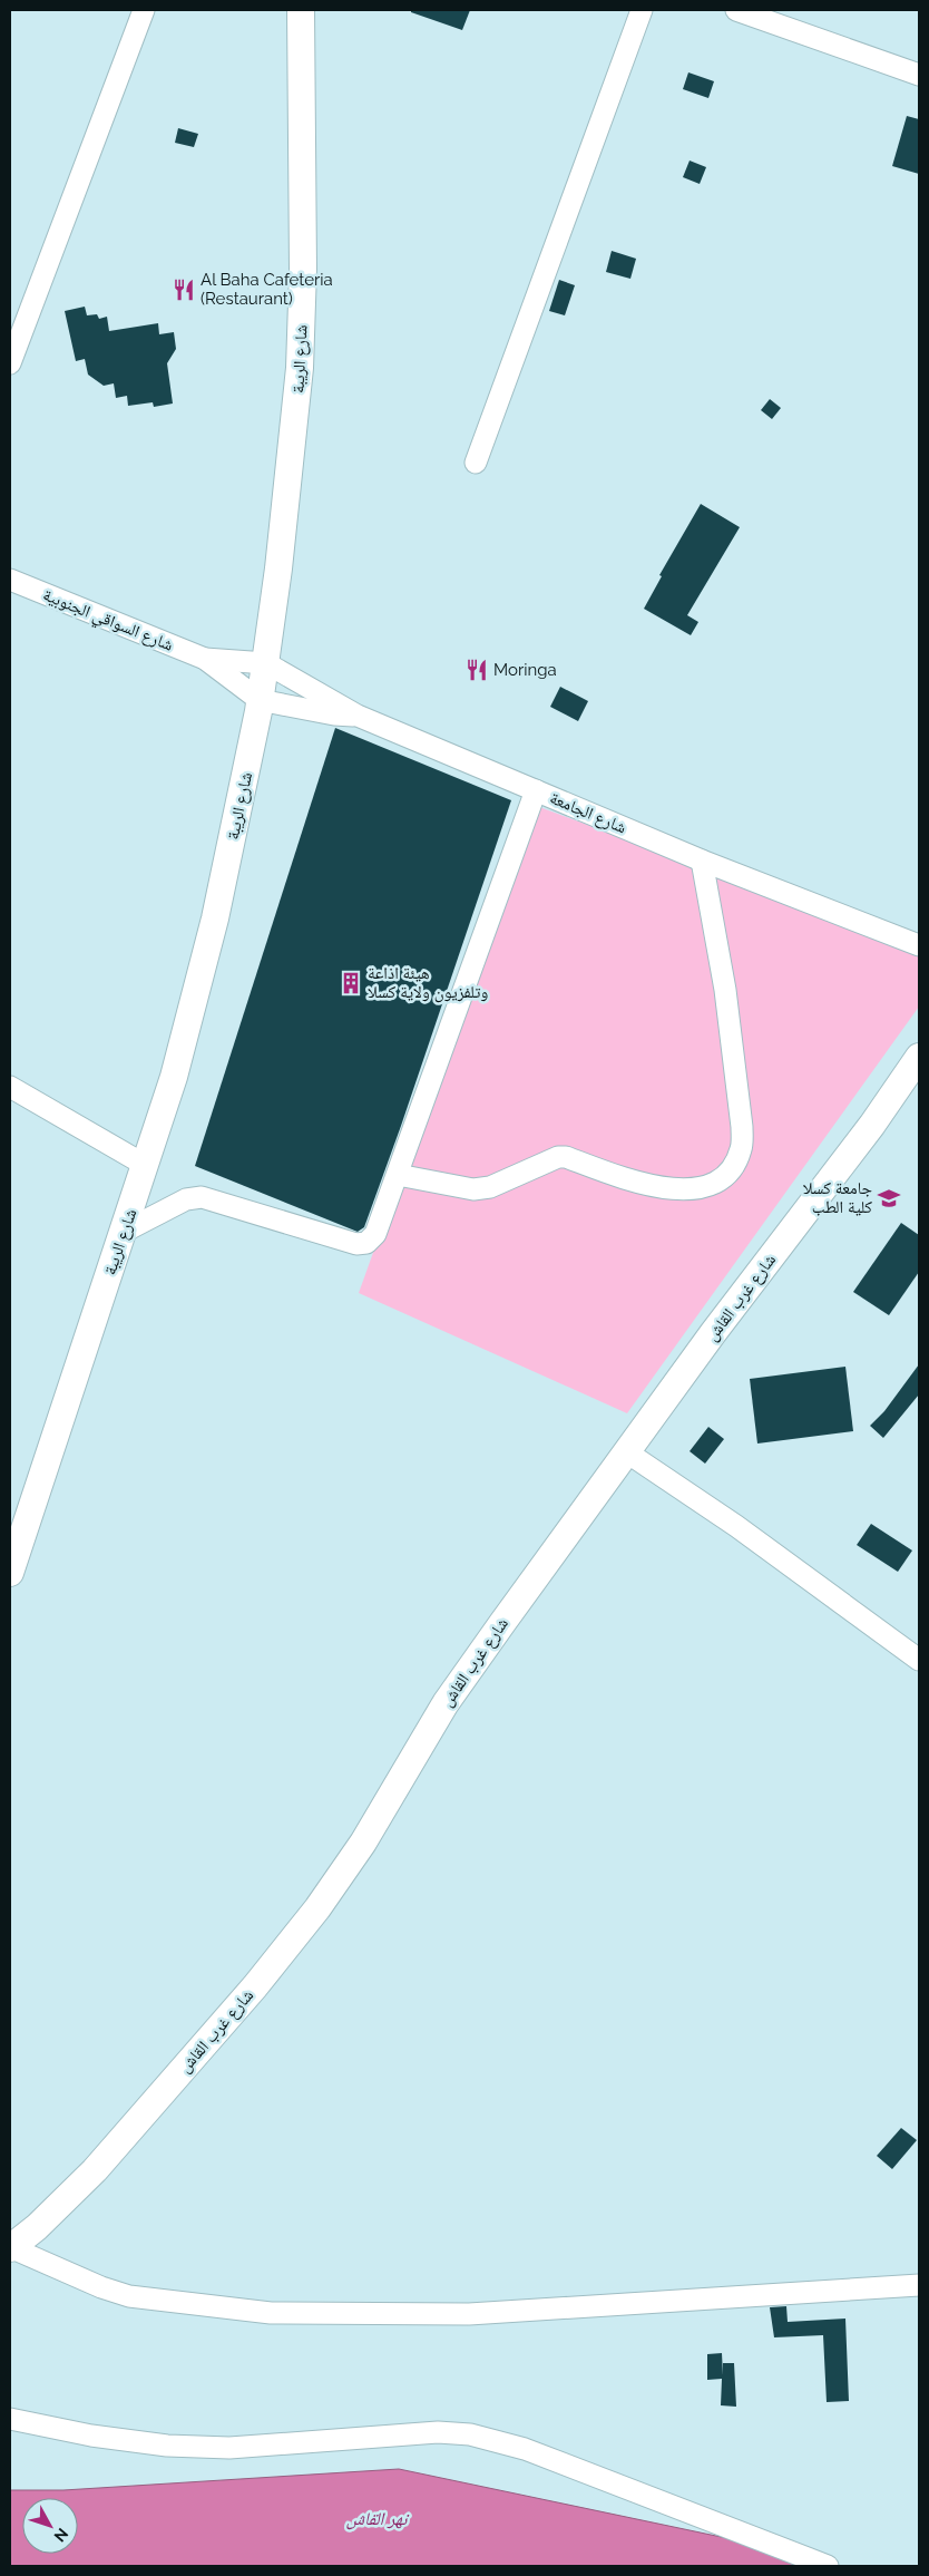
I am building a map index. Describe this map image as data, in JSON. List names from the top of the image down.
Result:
{
  "streets": {
    "main road": ["شارع الريبة", "شارع غرب القاش"],
    "street": ["شارع السواقي الجنوبية", "شارع الجامعة"]
  },
  "crossings": [
    ["شارع الريبة", "شارع السواقي الجنوبية"],
    ["شارع الريبة", "شارع الجامعة"],
    ["شارع السواقي الجنوبية", "شارع الجامعة"]
  ],
  "water": ["نهر القاش"],
  "places": {
    "restaurant": ["Al Baha Cafeteria (Restaurant)", "Moringa"],
    "building": ["هيئة اذاعة وتلفزيون ولاية كسلا"],
    "school or university": ["جامعة كسلا كلية الطب"]
  },
  "north": "bottom right"
}
